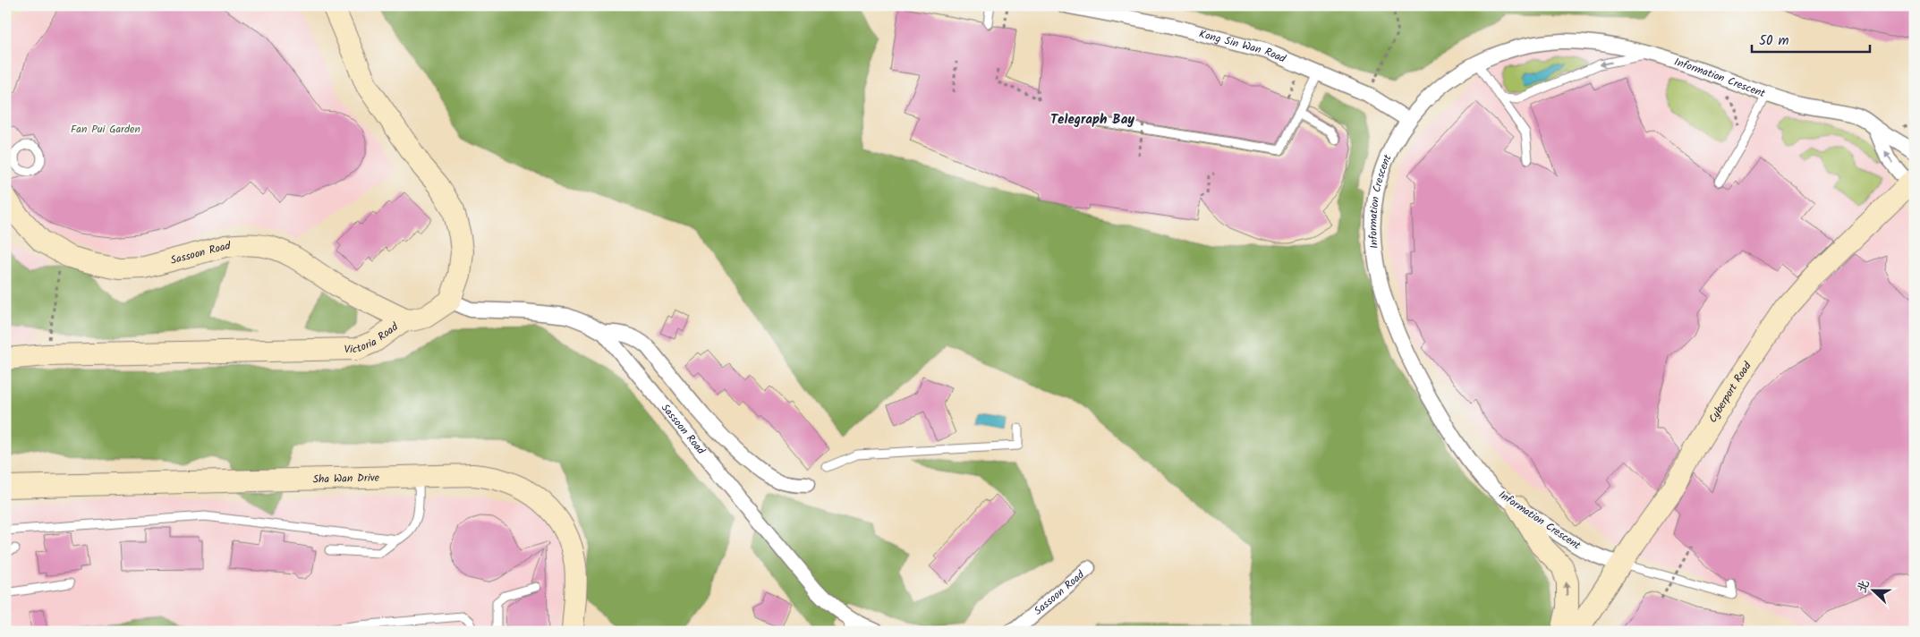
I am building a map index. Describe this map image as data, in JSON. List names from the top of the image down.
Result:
{
  "streets": {
    "street": [
      "Kong Sin Wan Road",
      "Information Crescent",
      "Sassoon Road",
      "Victoria Road",
      "Cyberport Road",
      "Sha Wan Drive"
    ]
  },
  "crossings": [
    ["Kong Sin Wan Road", "Information Crescent"],
    ["Information Crescent", "Cyberport Road"],
    ["Sassoon Road", "Victoria Road"]
  ],
  "districts": ["Telegraph Bay"],
  "parks": ["Fan Pui Garden"],
  "scale_bar": "50 m",
  "north": "left"
}
